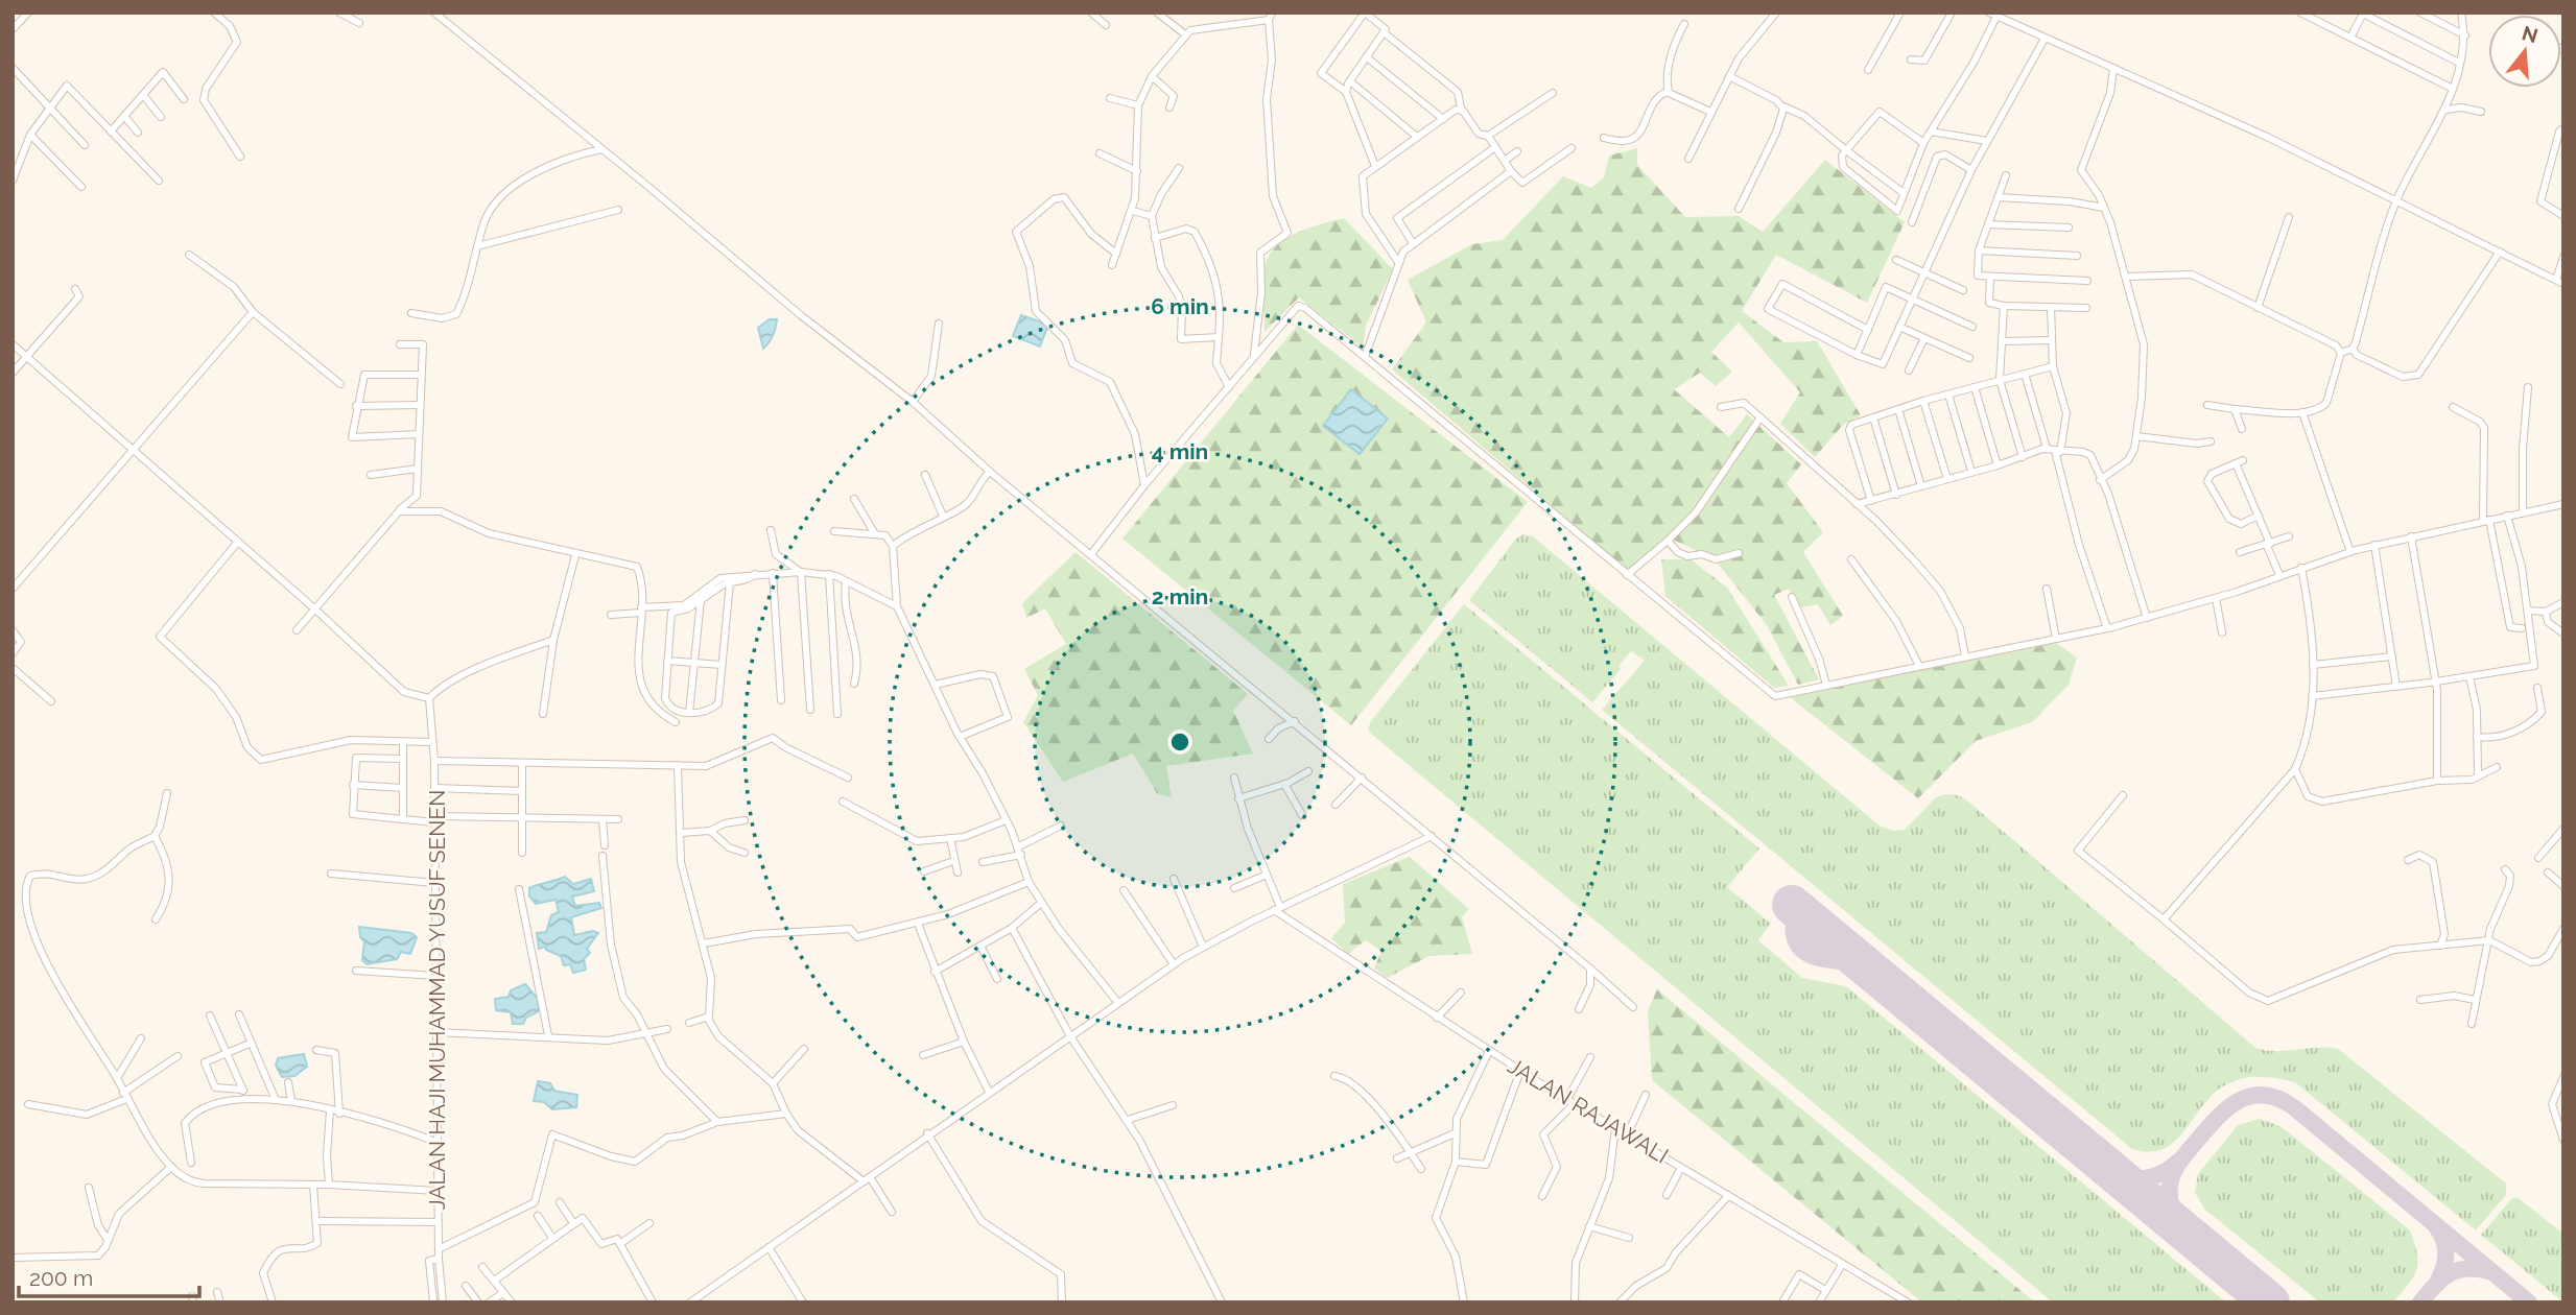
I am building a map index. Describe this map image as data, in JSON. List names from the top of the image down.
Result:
{
  "streets": {
    "street": ["JALAN HAJI MUHAMMAD YUSUF SENEN", "JALAN RAJAWALI"]
  },
  "scale_bar": "200 m",
  "north": "top",
  "rings": ["6 min", "4 min", "2 min"]
}
